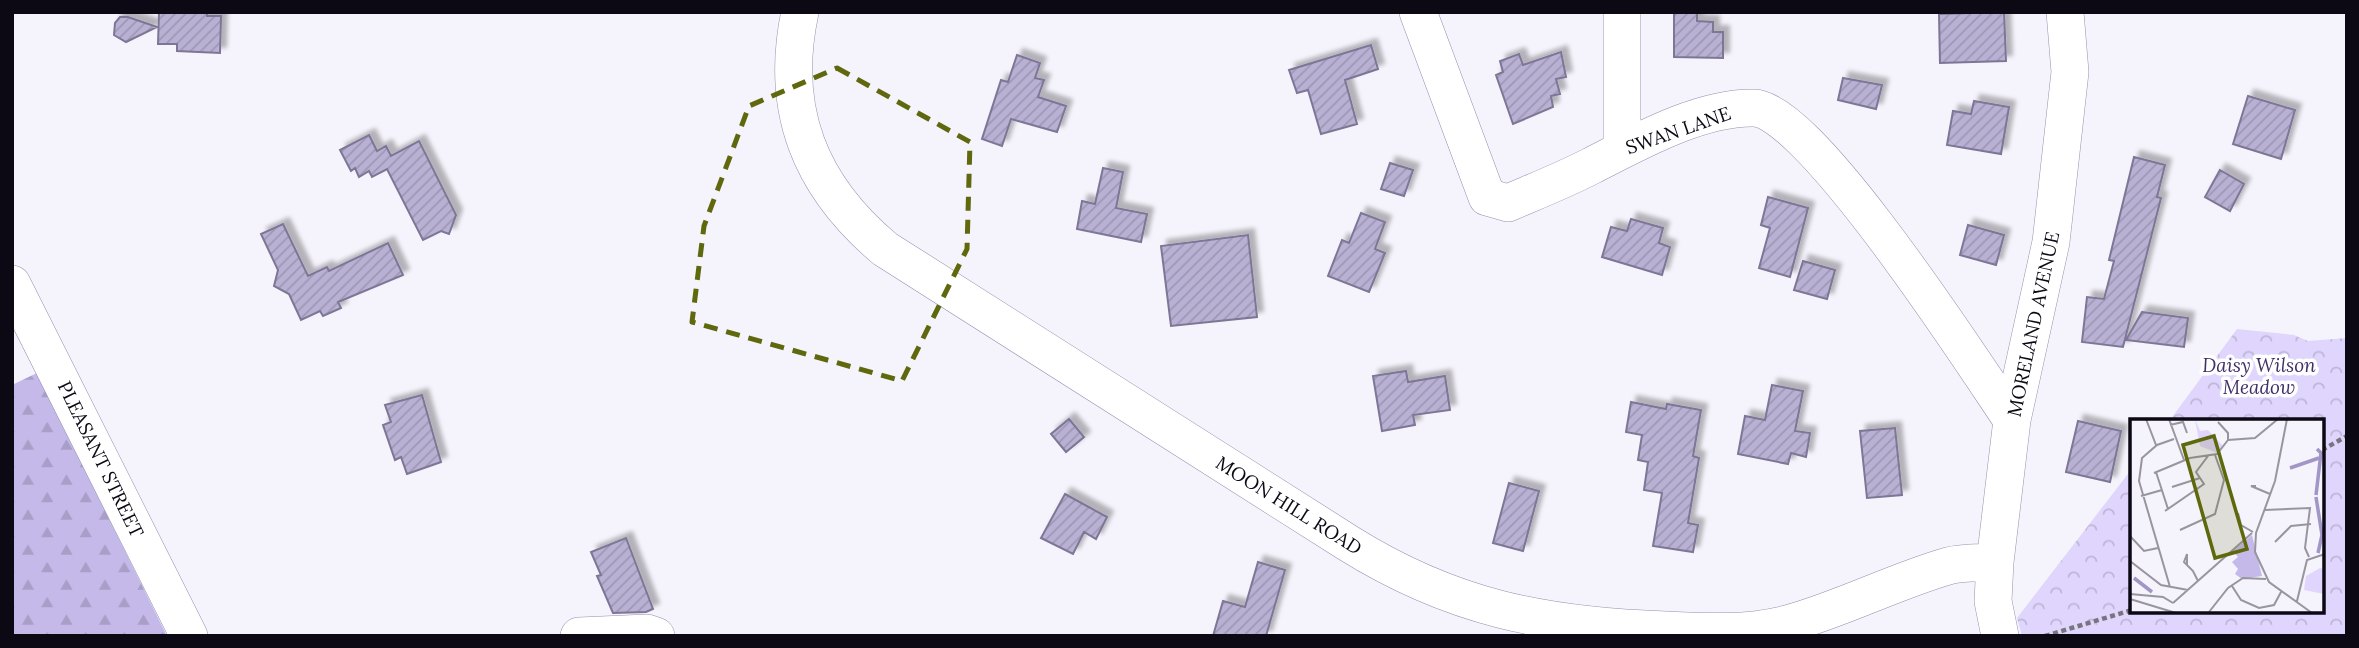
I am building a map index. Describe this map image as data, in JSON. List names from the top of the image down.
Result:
{
  "streets": {
    "street": [
      "SWAN LANE",
      "MORELAND AVENUE",
      "PLEASANT STREET",
      "MOON HILL ROAD"
    ]
  },
  "crossings": [
    ["SWAN LANE", "MORELAND AVENUE"],
    ["MORELAND AVENUE", "MOON HILL ROAD"]
  ],
  "parks": ["Daisy Wilson Meadow"]
}
